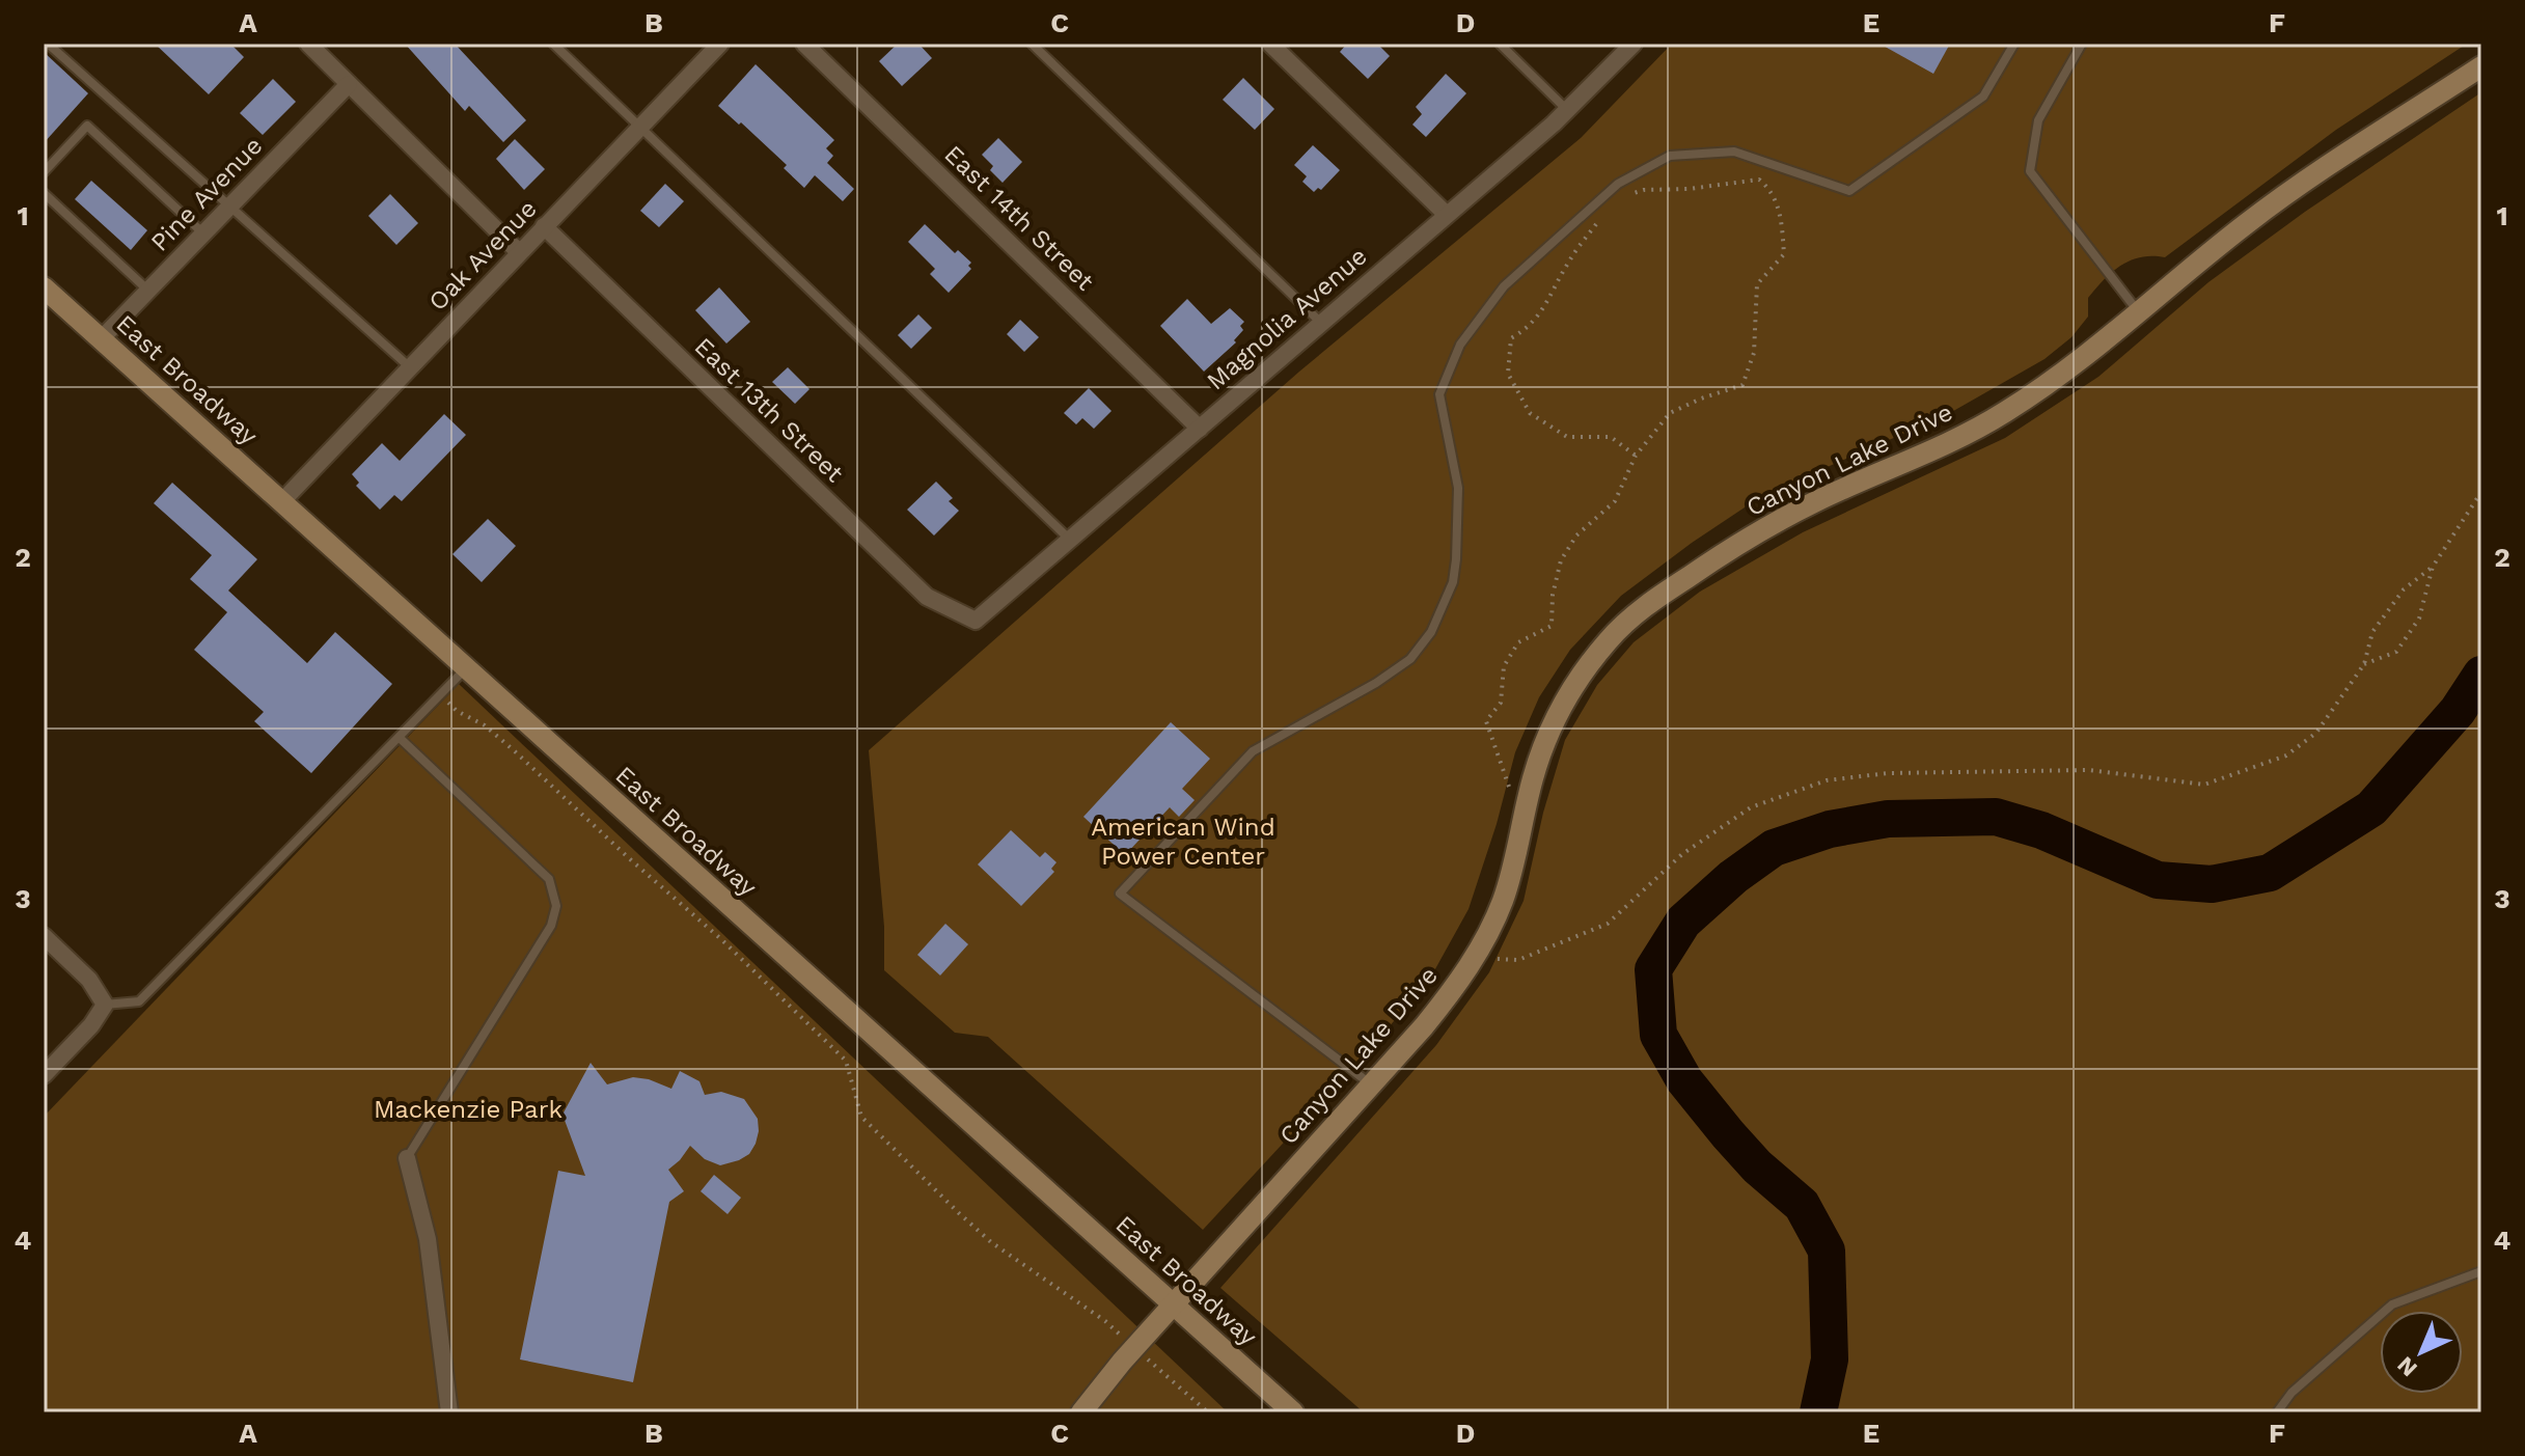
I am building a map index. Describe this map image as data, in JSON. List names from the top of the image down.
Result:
{
  "streets": {
    "street": [
      "Pine Avenue",
      "East 14th Street",
      "Oak Avenue",
      "Magnolia Avenue",
      "East Broadway",
      "East 13th Street",
      "Canyon Lake Drive"
    ]
  },
  "crossings": [
    ["Pine Avenue", "East Broadway"],
    ["East 14th Street", "Magnolia Avenue"],
    ["Oak Avenue", "East Broadway"],
    ["Oak Avenue", "East 13th Street"],
    ["Magnolia Avenue", "East 13th Street"],
    ["East Broadway", "Canyon Lake Drive"]
  ],
  "parks": ["American Wind Power Center", "Mackenzie Park"],
  "north": "bottom left",
  "grid": {
    "columns": [
      "A",
      "B",
      "C",
      "D",
      "E",
      "F"
    ],
    "rows": [
      "1",
      "2",
      "3",
      "4"
    ]
  }
}
